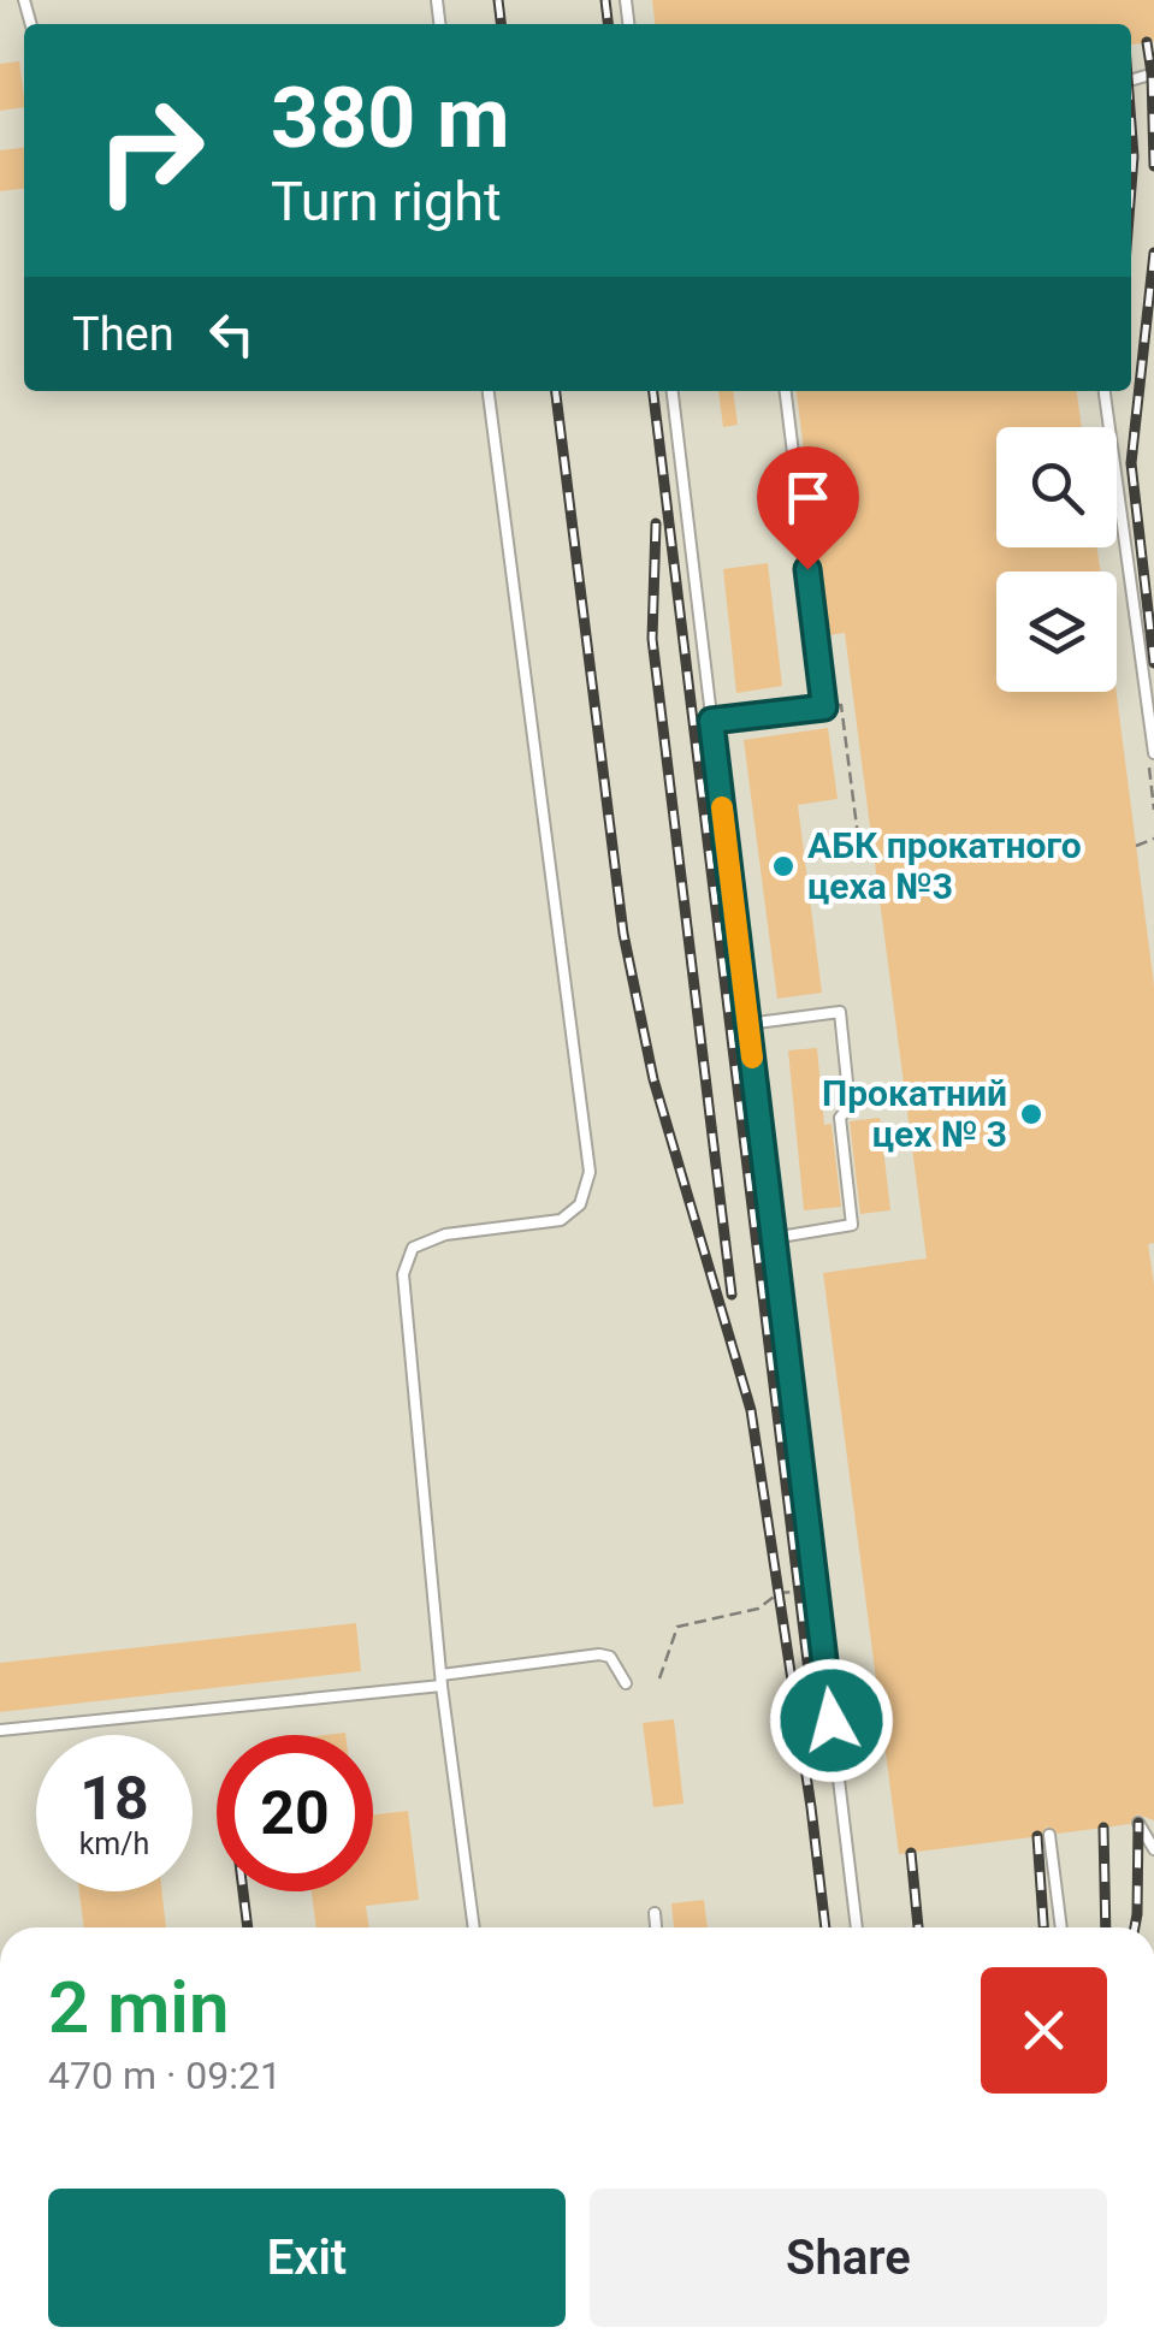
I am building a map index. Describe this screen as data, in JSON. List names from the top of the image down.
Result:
{
  "places": ["АБК прокатного цеха №3", "Прокатний цех № 3"],
  "page": {
    "turn": ["380 m", "Turn right"],
    "then": "Then",
    "speed": "18 km/h",
    "limit": "20",
    "heading": ["2 min", "470 m · 09:21"],
    "buttons": ["Exit", "Share"]
  }
}
